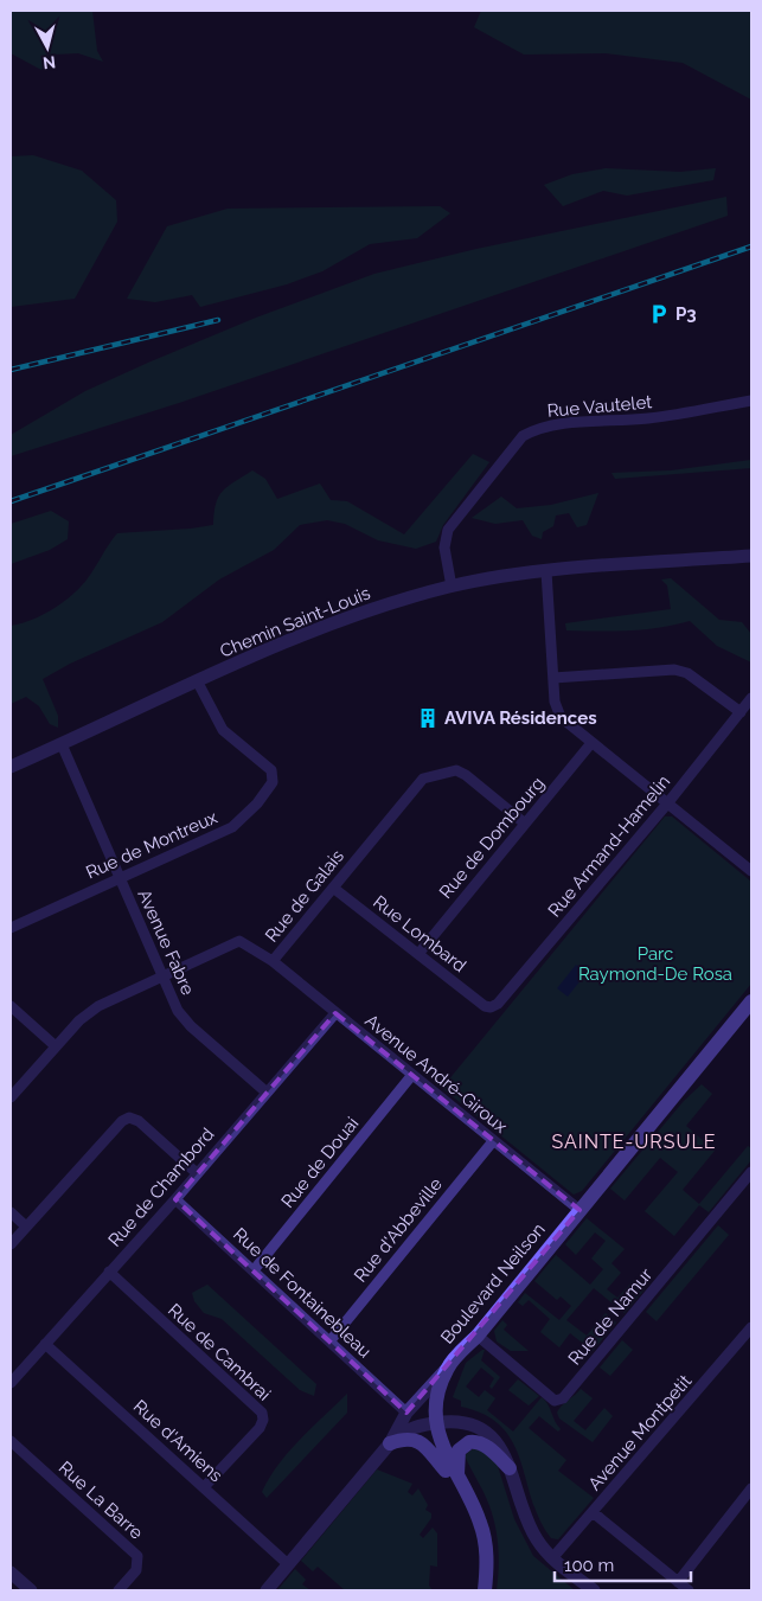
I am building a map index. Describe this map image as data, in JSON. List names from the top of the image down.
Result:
{
  "streets": {
    "main road": ["Boulevard Neilson"],
    "street": [
      "Rue Vautelet",
      "Chemin Saint-Louis",
      "Rue de Dombourg",
      "Rue de Montreux",
      "Rue Armand-Hamelin",
      "Rue de Galais",
      "Rue Lombard",
      "Avenue Fabre",
      "Avenue André-Giroux",
      "Rue de Douai",
      "Rue de Chambord",
      "Rue d'Abbeville",
      "Rue de Fontainebleau",
      "Rue de Namur",
      "Rue de Cambrai",
      "Avenue Montpetit",
      "Rue d'Amiens",
      "Rue La Barre"
    ]
  },
  "crossings": [
    ["Rue Vautelet", "Chemin Saint-Louis"],
    ["Chemin Saint-Louis", "Rue de Montreux"],
    ["Chemin Saint-Louis", "Avenue Fabre"],
    ["Rue de Dombourg", "Rue de Galais"],
    ["Rue de Dombourg", "Rue Lombard"],
    ["Rue de Montreux", "Avenue Fabre"],
    ["Rue Armand-Hamelin", "Rue Lombard"],
    ["Rue de Galais", "Rue Lombard"],
    ["Rue de Galais", "Avenue Fabre"],
    ["Rue de Galais", "Avenue André-Giroux"],
    ["Avenue Fabre", "Rue de Chambord"],
    ["Avenue André-Giroux", "Rue de Douai"],
    ["Avenue André-Giroux", "Rue de Chambord"],
    ["Avenue André-Giroux", "Rue d'Abbeville"],
    ["Avenue André-Giroux", "Boulevard Neilson"],
    ["Rue de Douai", "Rue de Fontainebleau"],
    ["Rue de Chambord", "Rue de Fontainebleau"],
    ["Rue de Chambord", "Rue de Cambrai"],
    ["Rue de Chambord", "Rue d'Amiens"],
    ["Rue d'Abbeville", "Rue de Fontainebleau"],
    ["Boulevard Neilson", "Rue de Fontainebleau"],
    ["Boulevard Neilson", "Rue de Namur"],
    ["Boulevard Neilson", "Rue d'Amiens"],
    ["Rue de Cambrai", "Rue d'Amiens"]
  ],
  "districts": ["SAINTE-URSULE"],
  "parks": ["Parc Raymond-De Rosa"],
  "places": {
    "parking": ["P3"],
    "building": ["AVIVA Résidences"]
  },
  "scale_bar": "100 m",
  "north": "bottom"
}
